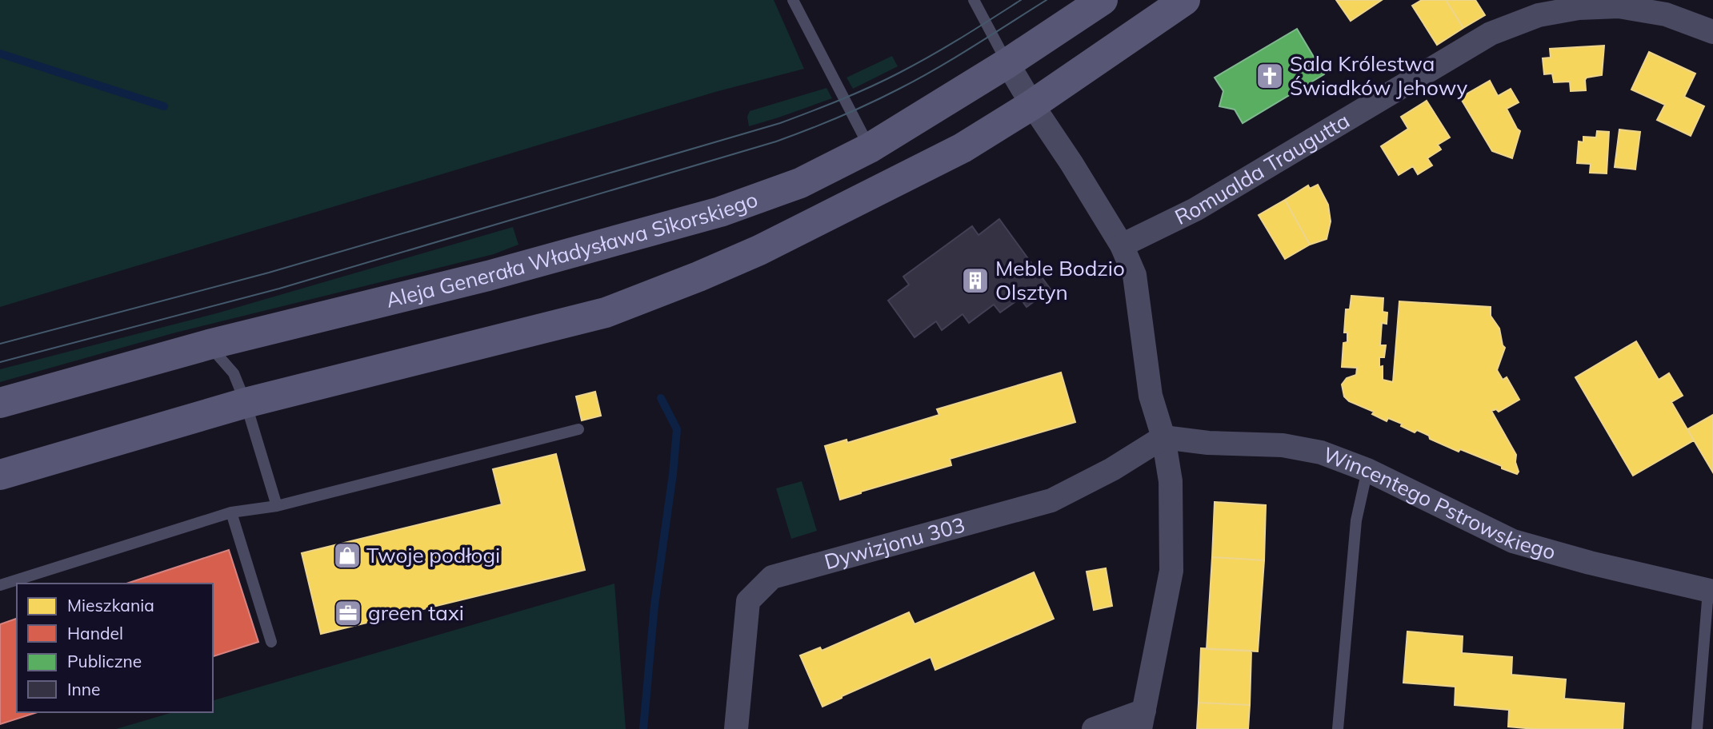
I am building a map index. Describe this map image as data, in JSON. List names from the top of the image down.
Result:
{
  "streets": {
    "main road": ["Aleja Generała Władysława Sikorskiego"],
    "street": ["Romualda Traugutta", "Wincentego Pstrowskiego", "Dywizjonu 303"]
  },
  "crossings": [
    ["Wincentego Pstrowskiego", "Dywizjonu 303"]
  ],
  "places": {
    "church": ["Sala Królestwa Świadków Jehowy"],
    "building": ["Meble Bodzio Olsztyn"],
    "shop": ["Twoje podłogi"],
    "office": ["green taxi"]
  },
  "legend": [
    "Mieszkania",
    "Handel",
    "Publiczne",
    "Inne"
  ]
}
